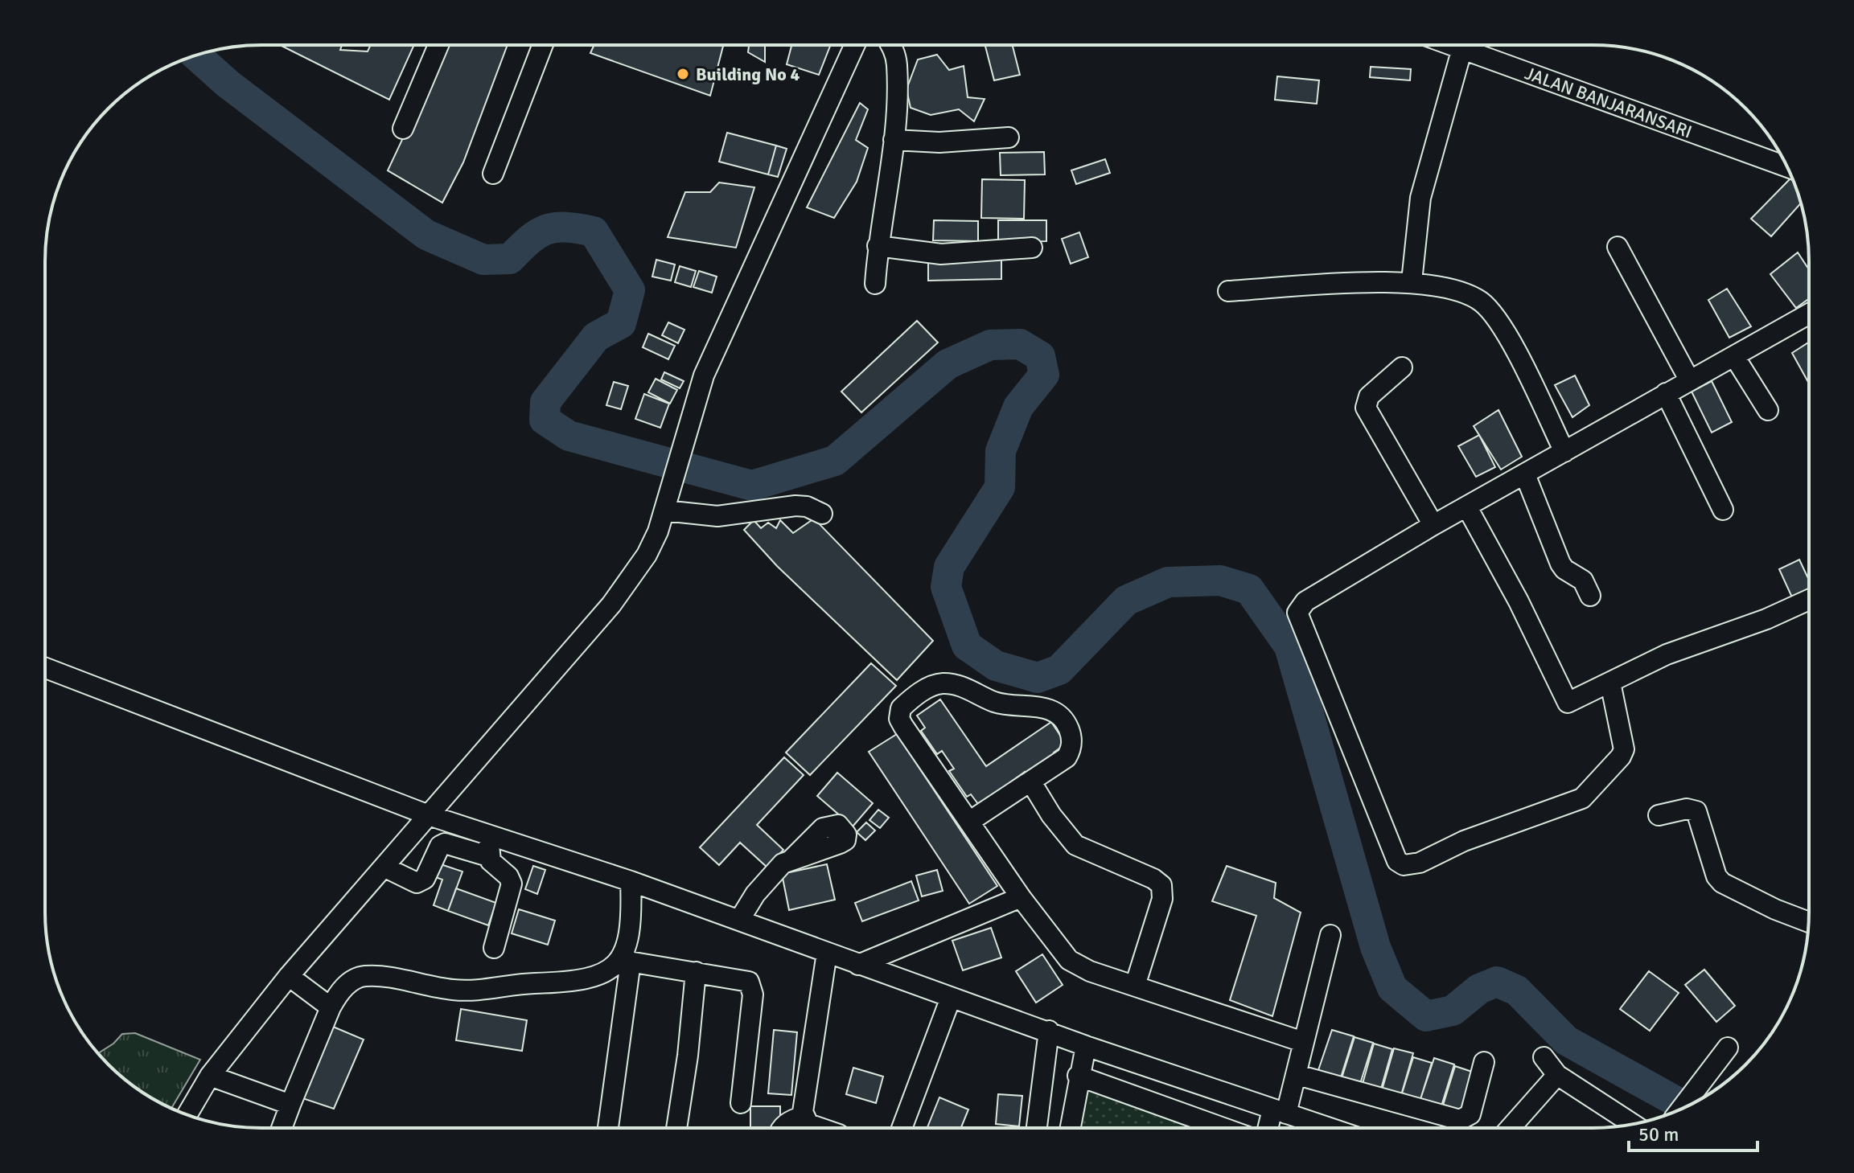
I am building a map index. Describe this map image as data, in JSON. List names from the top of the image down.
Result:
{
  "streets": {
    "street": ["JALAN BANJARANSARI"]
  },
  "places": ["Building No 4"],
  "scale_bar": "50 m"
}
